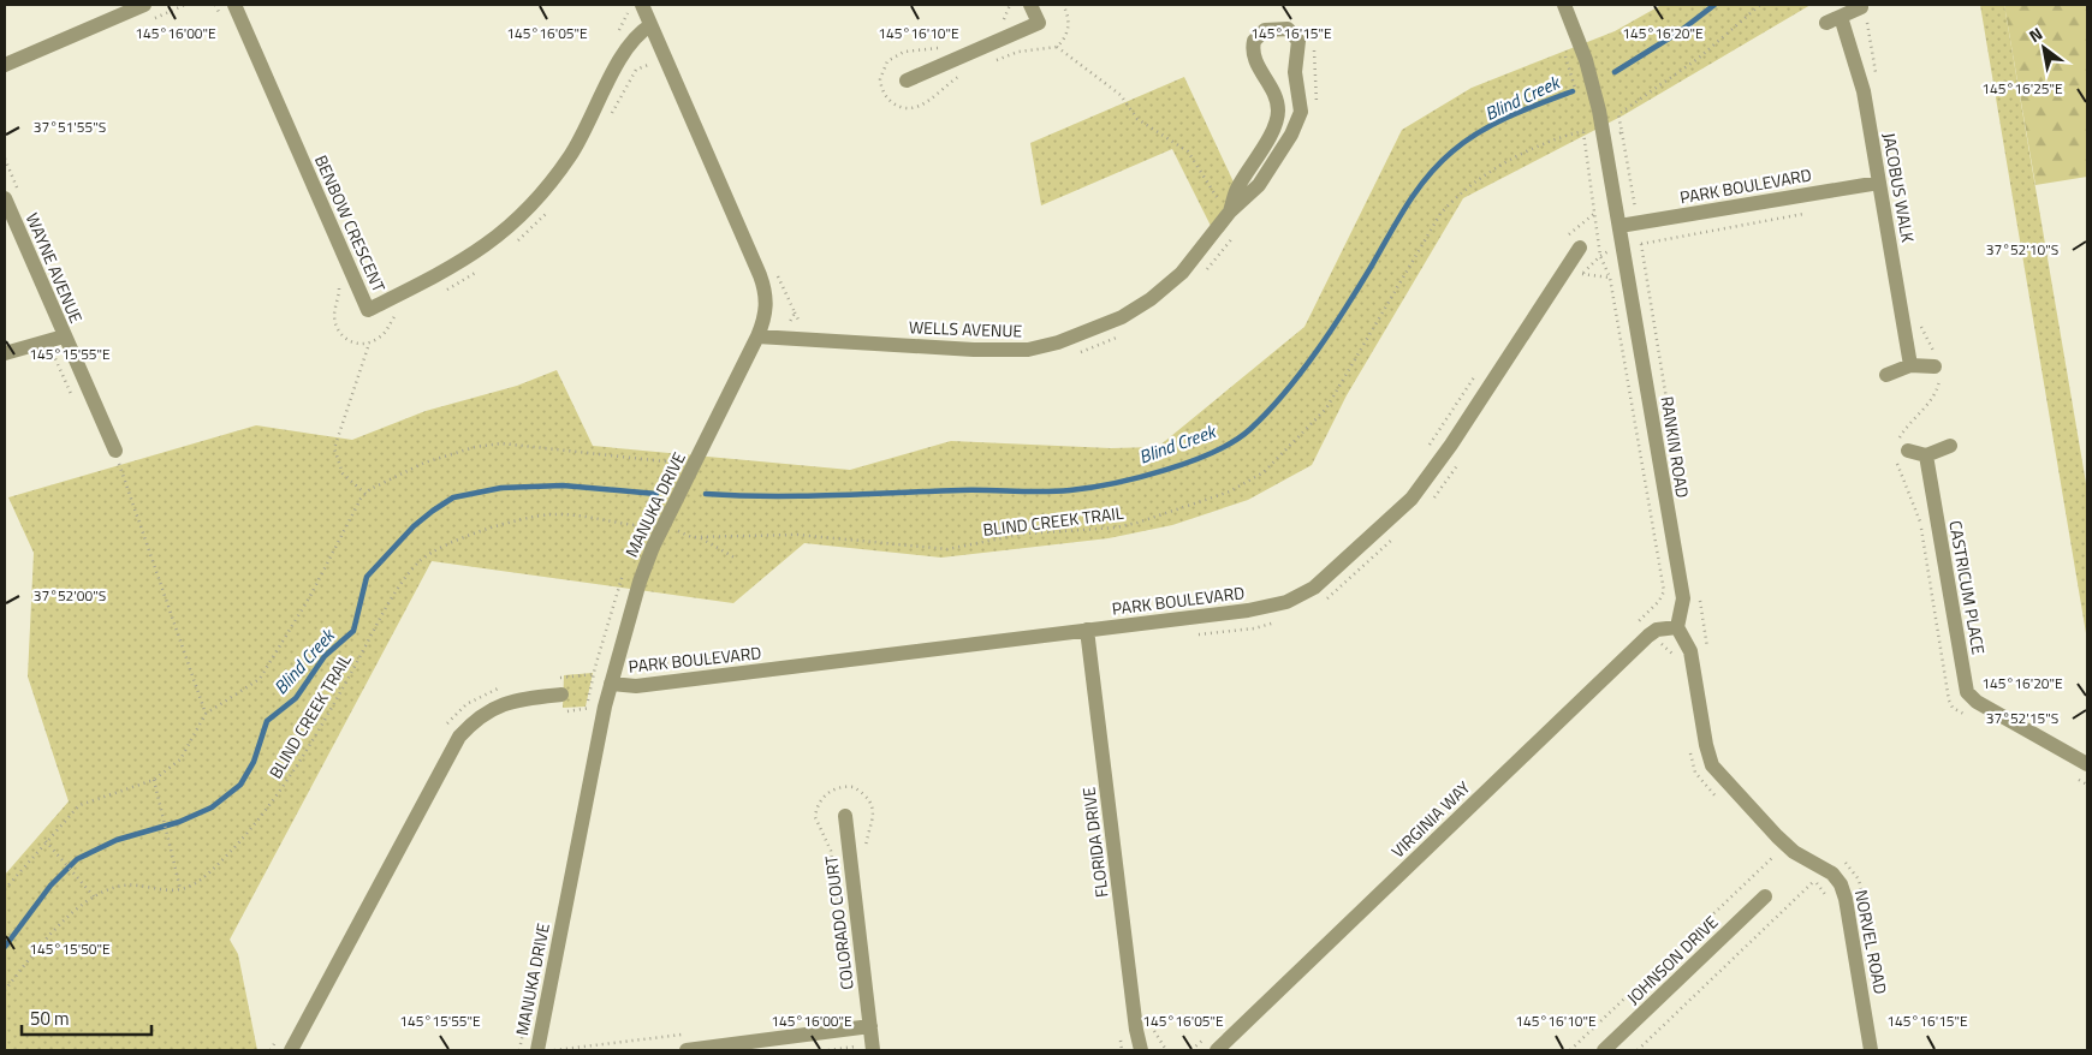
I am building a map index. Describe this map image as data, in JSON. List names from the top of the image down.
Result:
{
  "streets": {
    "street": [
      "PARK BOULEVARD",
      "JACOBUS WALK",
      "BENBOW CRESCENT",
      "WAYNE AVENUE",
      "WELLS AVENUE",
      "RANKIN ROAD",
      "MANUKA DRIVE",
      "CASTRICUM PLACE",
      "VIRGINIA WAY",
      "FLORIDA DRIVE",
      "COLORADO COURT",
      "NORVEL ROAD",
      "JOHNSON DRIVE"
    ],
    "path": ["BLIND CREEK TRAIL"]
  },
  "crossings": [
    ["PARK BOULEVARD", "JACOBUS WALK"],
    ["PARK BOULEVARD", "RANKIN ROAD"],
    ["PARK BOULEVARD", "MANUKA DRIVE"],
    ["PARK BOULEVARD", "FLORIDA DRIVE"],
    ["BENBOW CRESCENT", "MANUKA DRIVE"],
    ["WELLS AVENUE", "MANUKA DRIVE"],
    ["RANKIN ROAD", "VIRGINIA WAY"],
    ["RANKIN ROAD", "NORVEL ROAD"],
    ["MANUKA DRIVE", "BLIND CREEK TRAIL"],
    ["VIRGINIA WAY", "NORVEL ROAD"]
  ],
  "water": ["Blind Creek"],
  "scale_bar": "50 m",
  "north": "top left",
  "coordinates": [
    "145°16'05\"E",
    "145°16'00\"E",
    "145°16'10\"E",
    "145°16'15\"E",
    "145°16'20\"E",
    "145°16'25\"E",
    "37°51'55\"S",
    "37°52'10\"S",
    "145°15'55\"E",
    "37°52'00\"S",
    "37°52'15\"S",
    "145°15'50\"E"
  ]
}
